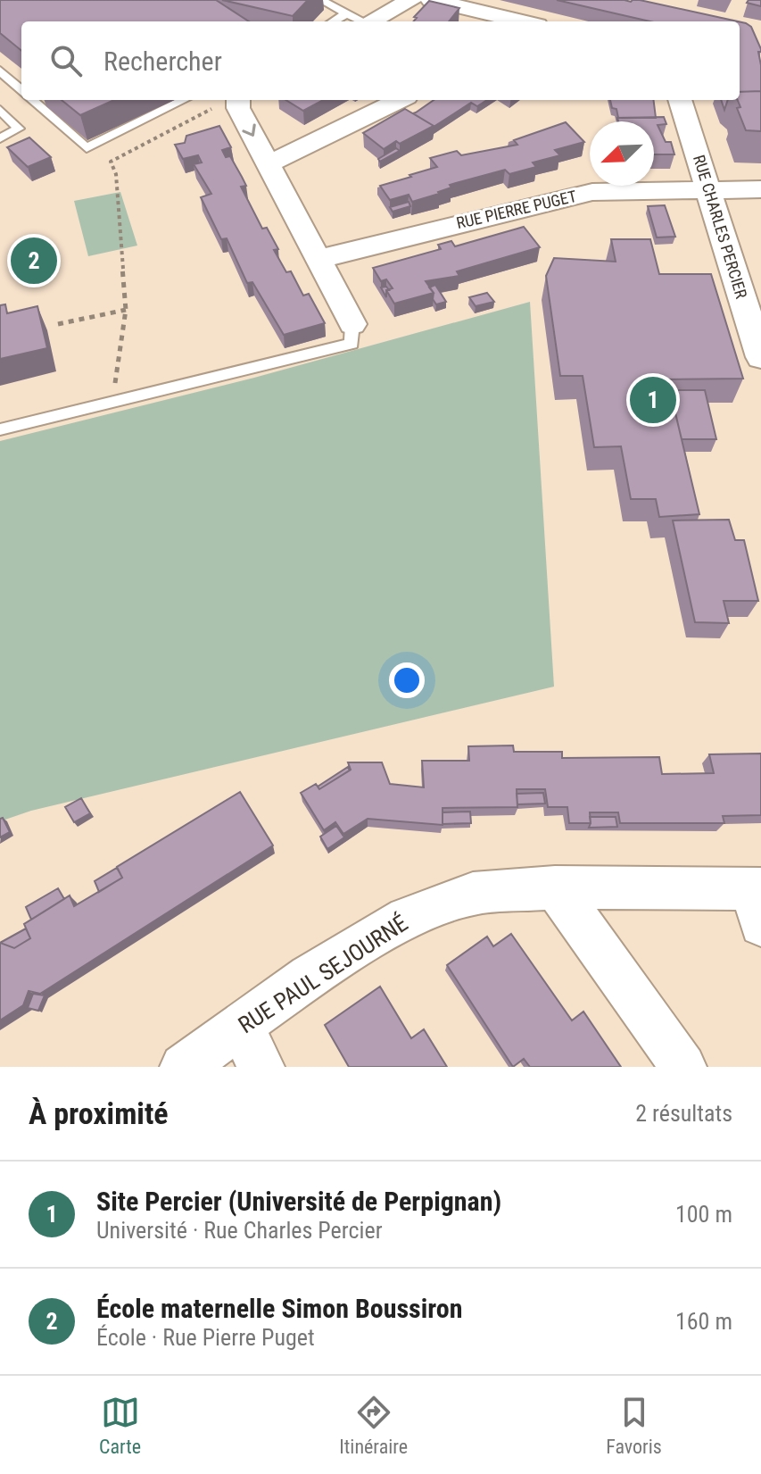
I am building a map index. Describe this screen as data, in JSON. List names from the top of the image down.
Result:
{
  "streets": {
    "street": ["RUE PIERRE PUGET", "RUE CHARLES PERCIER", "RUE PAUL SEJOURNÉ"]
  },
  "crossings": [
    ["RUE PIERRE PUGET", "RUE CHARLES PERCIER"]
  ],
  "north": "bottom left",
  "page": {
    "search": "Rechercher",
    "pins": ["2", "1"],
    "heading": ["À proximité", "2 résultats"],
    "list": [
      {
        "mark": "1",
        "name": "Site Percier (Université de Perpignan)",
        "note": "Université · Rue Charles Percier",
        "value": "100 m"
      },
      {
        "mark": "2",
        "name": "École maternelle Simon Boussiron",
        "note": "École · Rue Pierre Puget",
        "value": "160 m"
      }
    ],
    "nav": ["Carte", "Itinéraire", "Favoris"]
  }
}
